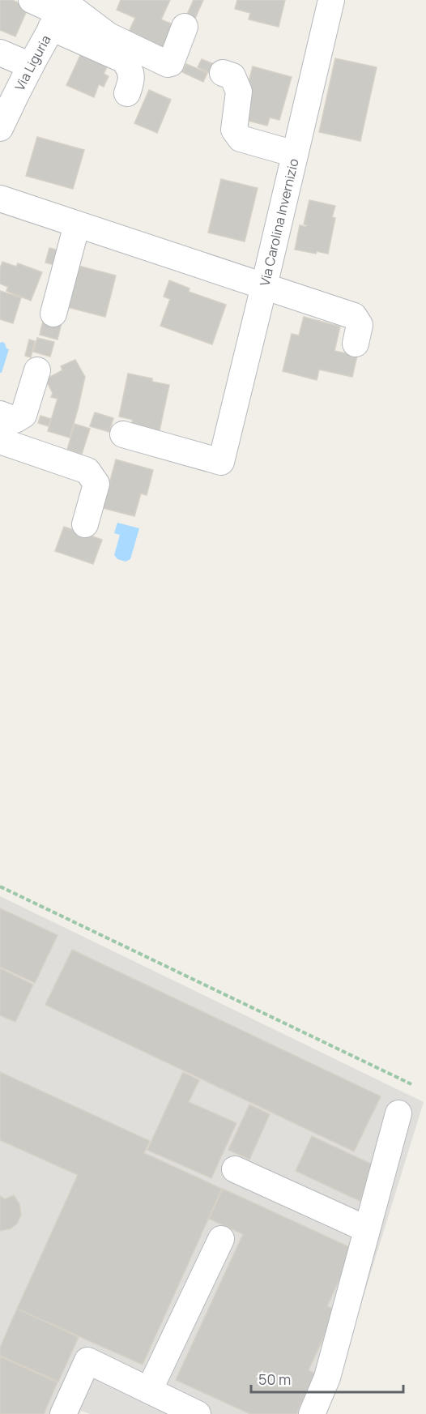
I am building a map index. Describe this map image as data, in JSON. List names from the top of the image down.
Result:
{
  "streets": {
    "street": ["Via Liguria", "Via Carolina Invernizio"]
  },
  "scale_bar": "50 m"
}
